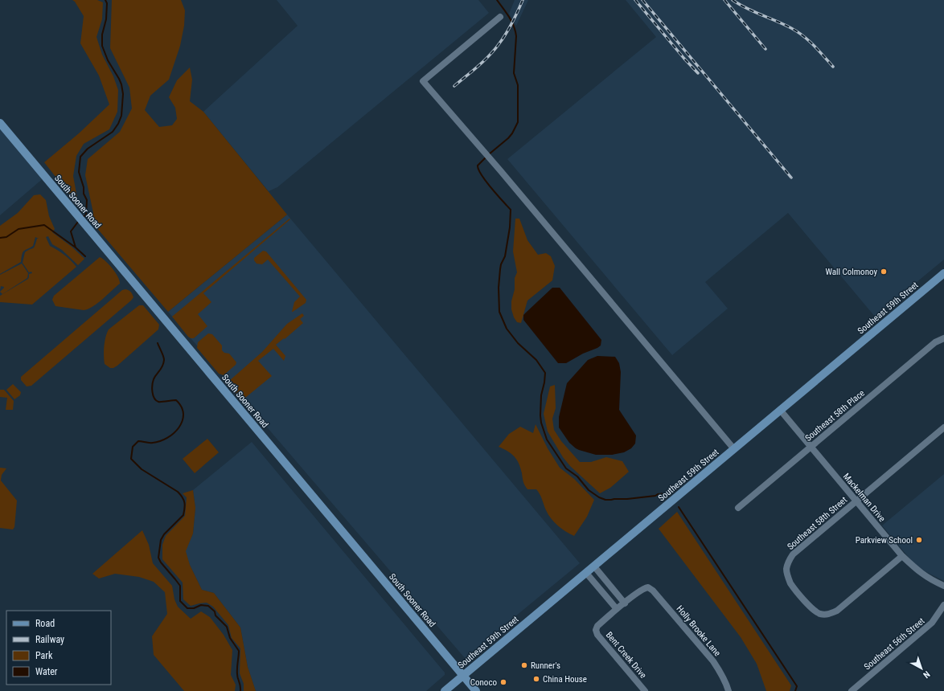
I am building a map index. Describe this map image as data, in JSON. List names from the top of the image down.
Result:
{
  "streets": {
    "main road": ["South Sooner Road", "Southeast 59th Street"],
    "street": [
      "Southeast 58th Place",
      "Mackelman Drive",
      "Southeast 58th Street",
      "Holly Brooke Lane",
      "Southeast 56th Street",
      "Bent Creek Drive"
    ]
  },
  "crossings": [
    ["South Sooner Road", "Southeast 59th Street"],
    ["Southeast 59th Street", "Mackelman Drive"],
    ["Southeast 58th Place", "Mackelman Drive"],
    ["Mackelman Drive", "Southeast 58th Street"]
  ],
  "places": [
    "Wall Colmonoy",
    "Parkview School",
    "Runner's",
    "China House",
    "Conoco"
  ],
  "legend": [
    "Road",
    "Railway",
    "Park",
    "Water"
  ],
  "north": "bottom right"
}
